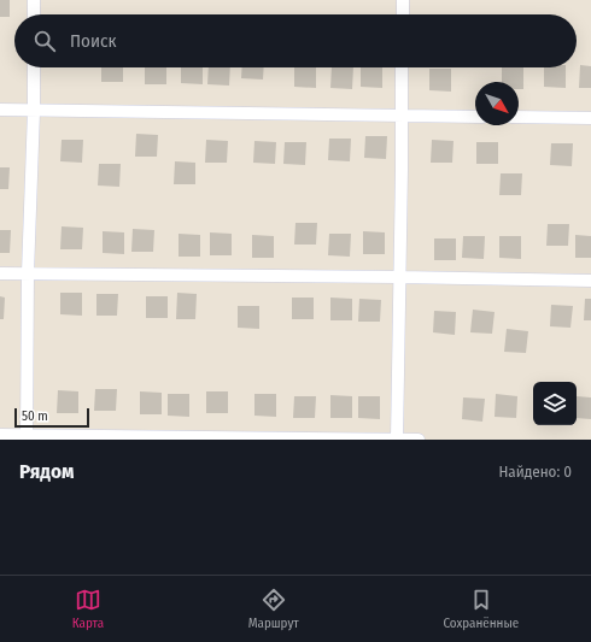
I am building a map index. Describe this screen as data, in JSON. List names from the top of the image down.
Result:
{
  "scale_bar": "50 m",
  "north": "bottom right",
  "page": {
    "search": "Поиск",
    "scale": "50 m",
    "heading": ["Рядом", "Найдено: 0"],
    "nav": ["Карта", "Маршрут", "Сохранённые"]
  }
}
